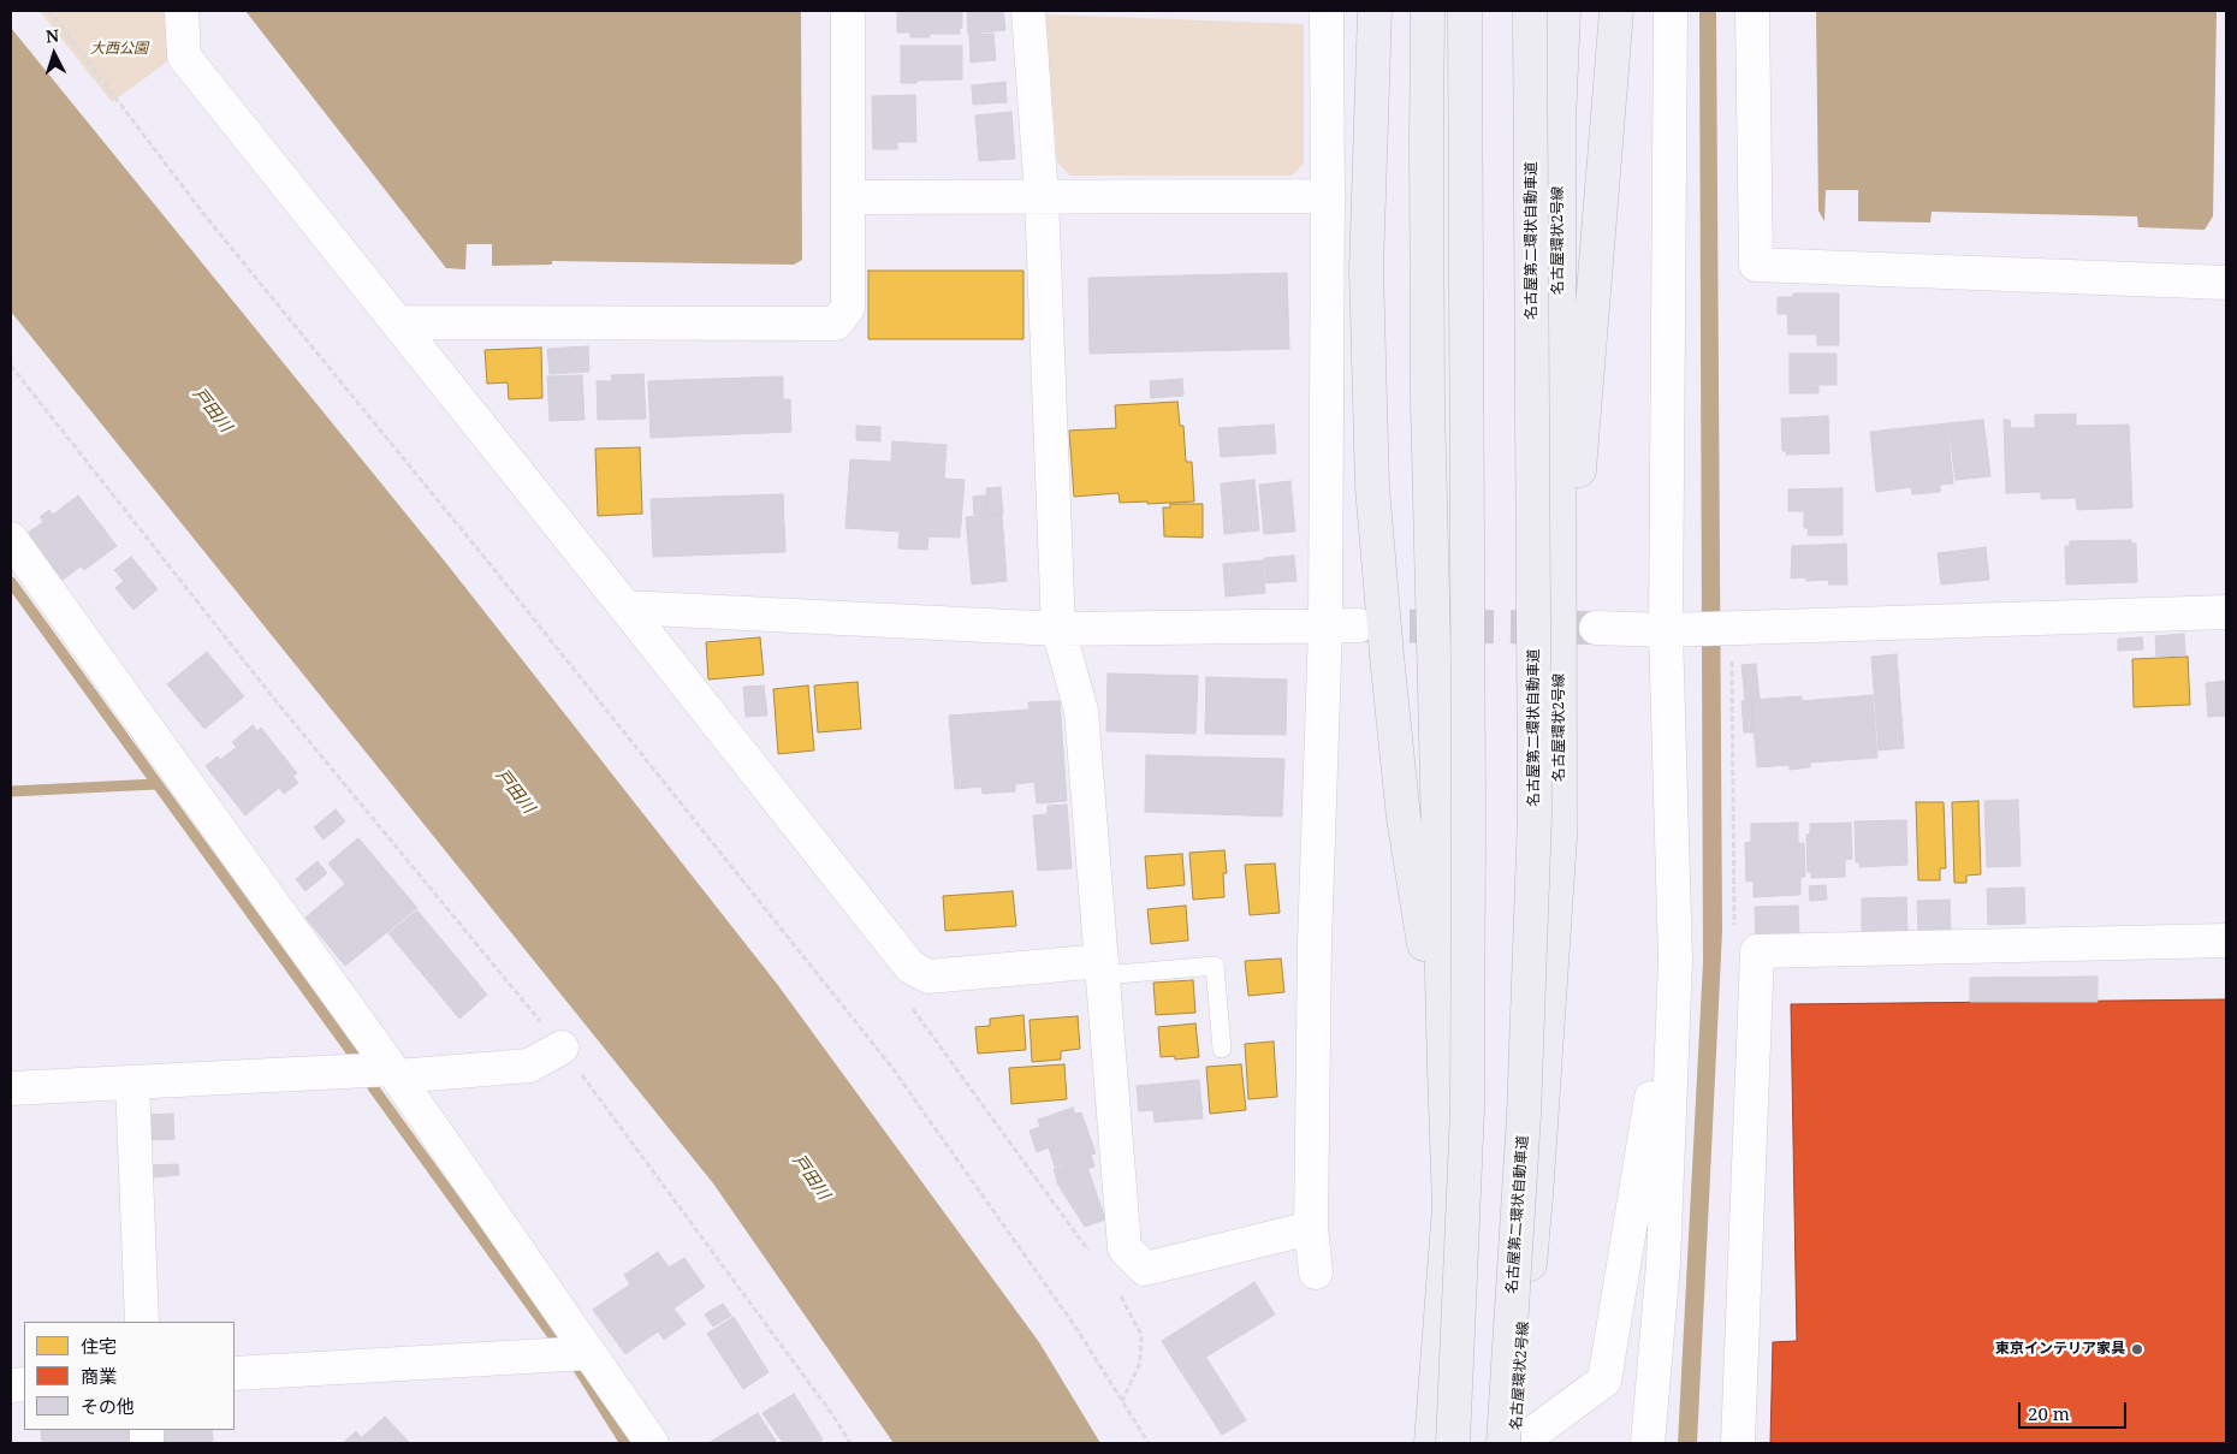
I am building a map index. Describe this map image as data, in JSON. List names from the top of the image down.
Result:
{
  "streets": {
    "highway": ["名古屋第二環状自動車道", "名古屋環状2号線"]
  },
  "water": ["戸田川"],
  "parks": ["大西公園"],
  "places": ["東京インテリア家具"],
  "legend": ["住宅", "商業", "その他"],
  "scale_bar": "20 m",
  "north": "top"
}
